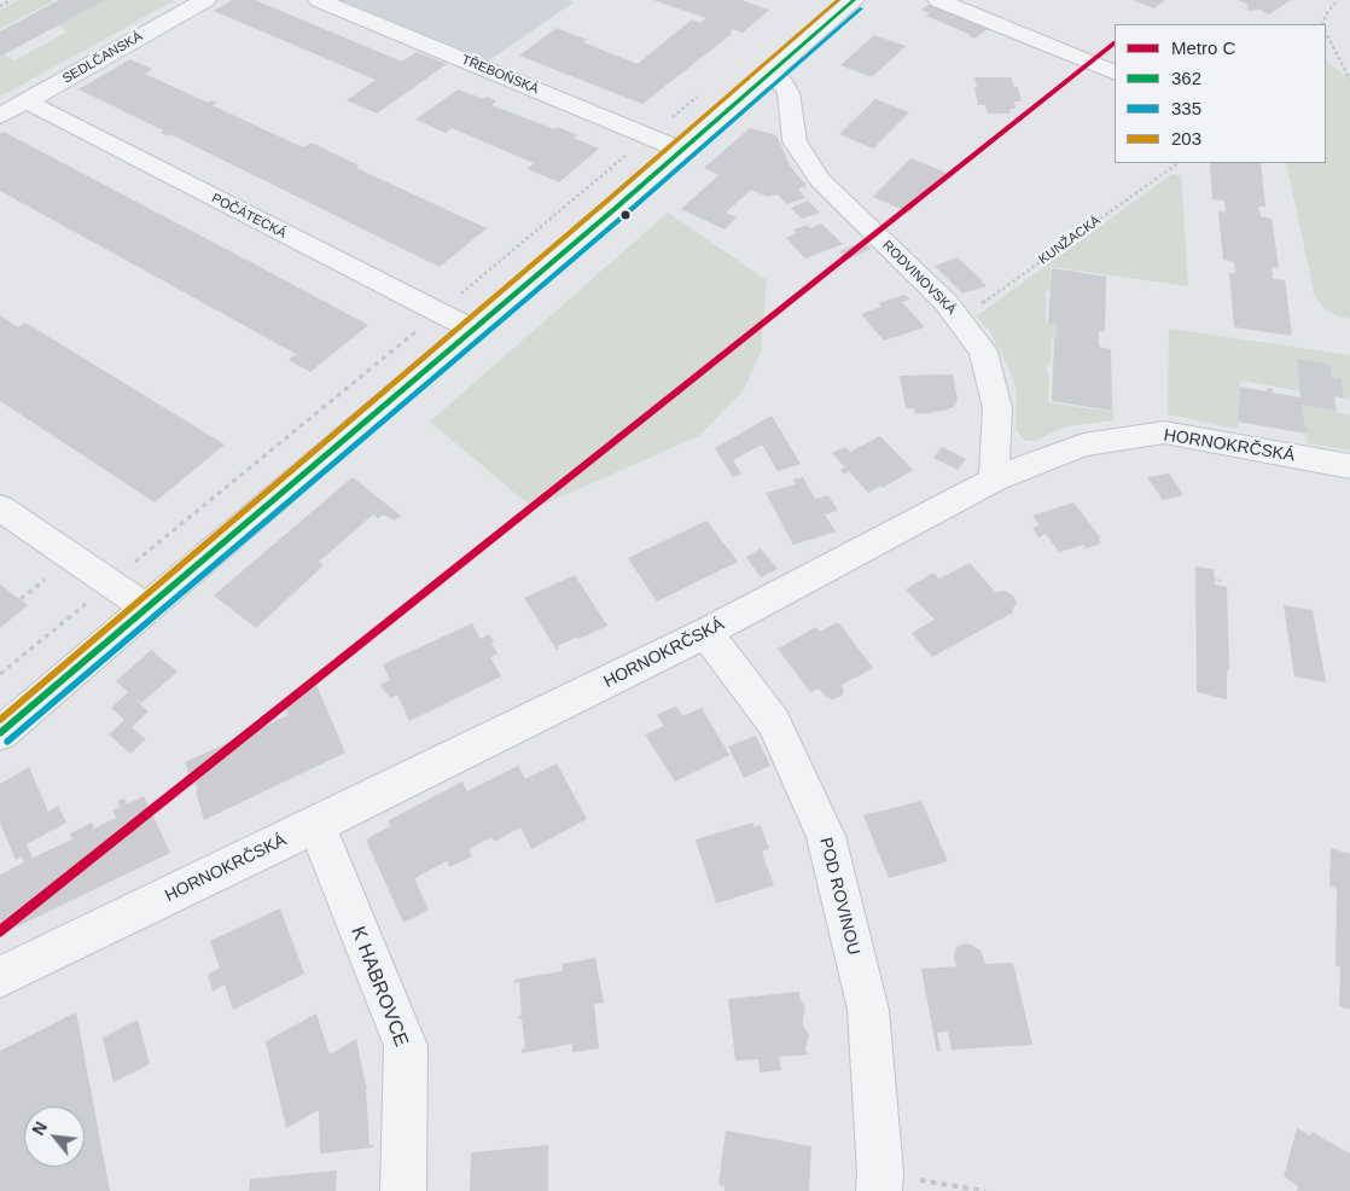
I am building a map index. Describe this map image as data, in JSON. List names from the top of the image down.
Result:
{
  "streets": {
    "street": [
      "SEDLČANSKÁ",
      "TŘEBOŇSKÁ",
      "POČÁTECKÁ",
      "RODVINOVSKÁ",
      "HORNOKRČSKÁ",
      "POD ROVINOU",
      "K HABROVCE"
    ],
    "path": ["KUNŽACKÁ"]
  },
  "crossings": [
    ["SEDLČANSKÁ", "POČÁTECKÁ"],
    ["KUNŽACKÁ", "RODVINOVSKÁ"],
    ["RODVINOVSKÁ", "HORNOKRČSKÁ"],
    ["HORNOKRČSKÁ", "POD ROVINOU"],
    ["HORNOKRČSKÁ", "K HABROVCE"]
  ],
  "lines": [
    "transit line 362",
    "transit line 203",
    "transit line 335",
    "metro line C"
  ],
  "legend": [
    "Metro C",
    "362",
    "335",
    "203"
  ],
  "north": "top left"
}
